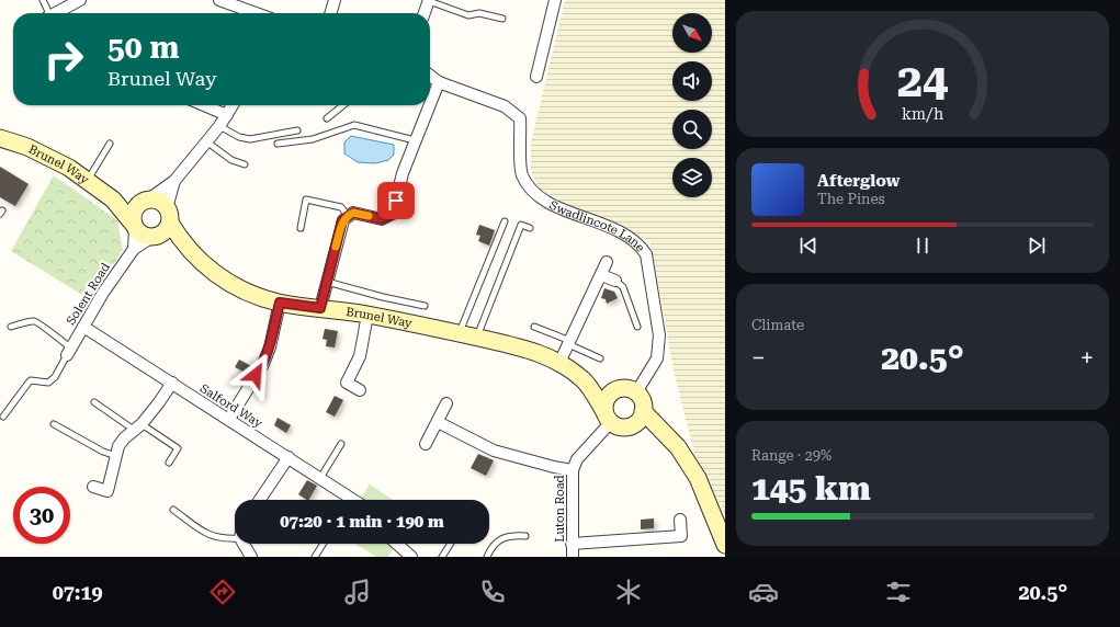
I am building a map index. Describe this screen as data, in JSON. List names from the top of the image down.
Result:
{
  "streets": {
    "street": [
      "Brunel Way",
      "Swadlincote Lane",
      "Solent Road",
      "Salford Way",
      "Luton Road"
    ]
  },
  "crossings": [
    ["Brunel Way", "Swadlincote Lane"],
    ["Brunel Way", "Solent Road"],
    ["Brunel Way", "Luton Road"],
    ["Swadlincote Lane", "Luton Road"],
    ["Solent Road", "Salford Way"]
  ],
  "north": "bottom right",
  "page": {
    "turn": ["50 m", "Brunel Way"],
    "song": ["Afterglow", "The Pines"],
    "tile": [
      "Climate",
      ["Range · 29%", "145 km"]
    ],
    "heat": ["−", "20.5°", "+"],
    "limit": "30",
    "trip": "07:20 · 1 min · 190 m",
    "tabs": ["07:19", "20.5°"],
    "gauge": ["24", "km/h"]
  }
}
